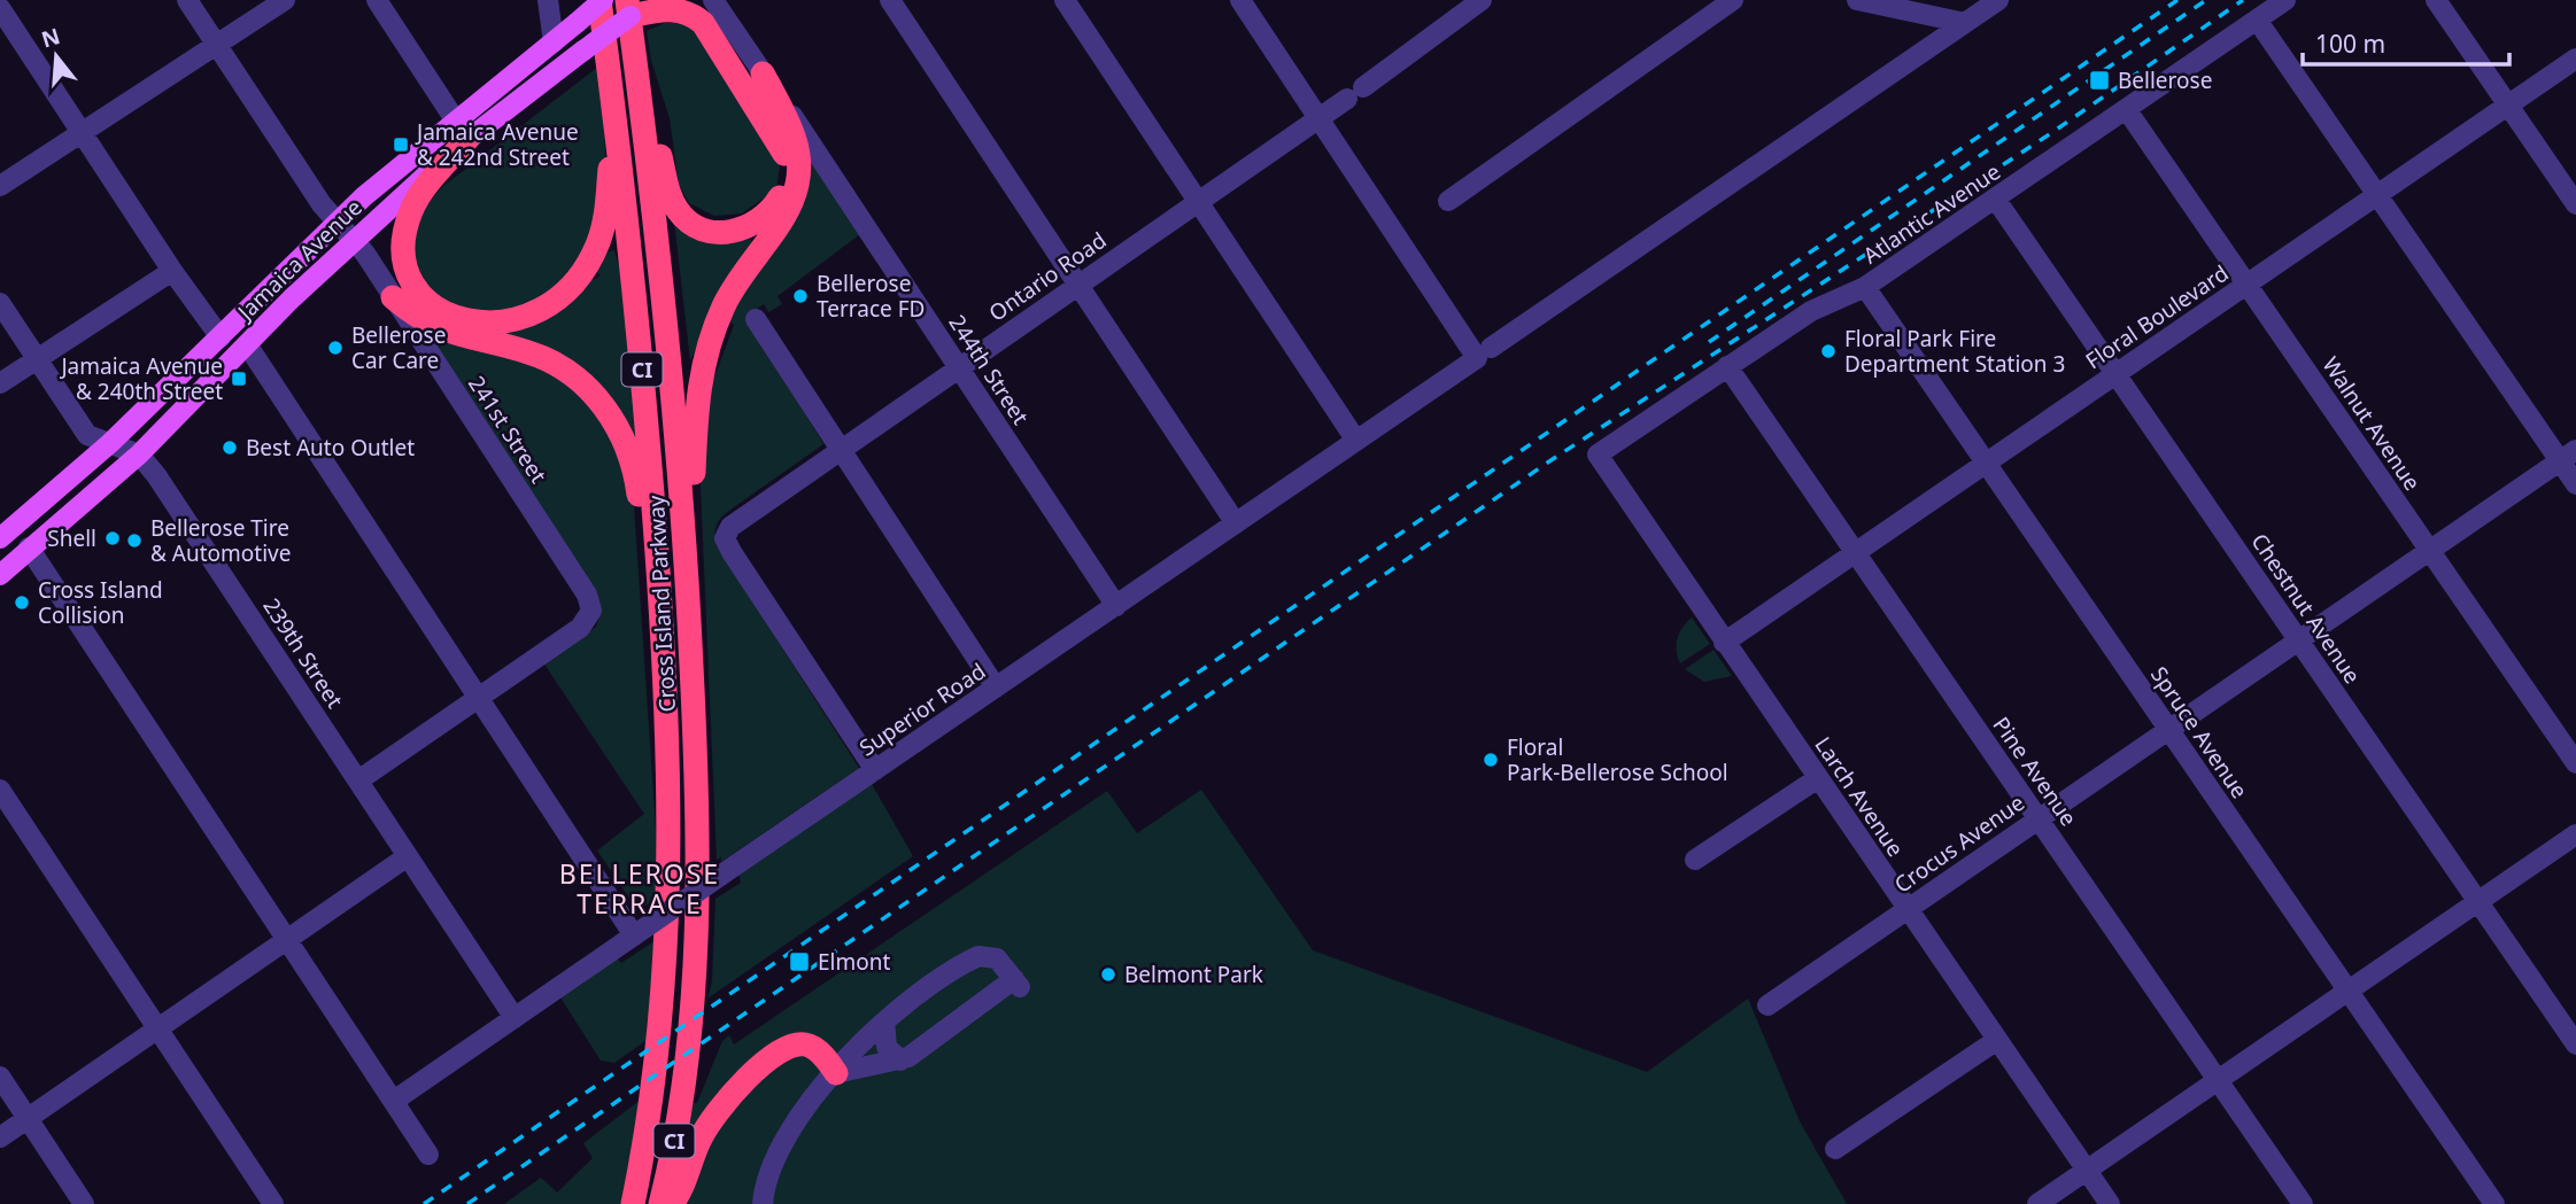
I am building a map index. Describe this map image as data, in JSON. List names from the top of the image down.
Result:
{
  "streets": {
    "highway": ["CI", "Cross Island Parkway"],
    "main road": ["Jamaica Avenue"],
    "street": [
      "Atlantic Avenue",
      "Ontario Road",
      "Floral Boulevard",
      "244th Street",
      "Walnut Avenue",
      "241st Street",
      "Chestnut Avenue",
      "239th Street",
      "Superior Road",
      "Spruce Avenue",
      "Pine Avenue",
      "Larch Avenue",
      "Crocus Avenue"
    ]
  },
  "crossings": [
    ["Atlantic Avenue", "Walnut Avenue"],
    ["Atlantic Avenue", "Chestnut Avenue"],
    ["Atlantic Avenue", "Spruce Avenue"],
    ["Atlantic Avenue", "Pine Avenue"],
    ["Atlantic Avenue", "Larch Avenue"],
    ["Jamaica Avenue", "241st Street"],
    ["Jamaica Avenue", "Cross Island Parkway"],
    ["Jamaica Avenue", "239th Street"],
    ["Ontario Road", "244th Street"],
    ["Ontario Road", "Superior Road"],
    ["Floral Boulevard", "Walnut Avenue"],
    ["Floral Boulevard", "Chestnut Avenue"],
    ["Floral Boulevard", "Spruce Avenue"],
    ["Floral Boulevard", "Pine Avenue"],
    ["Floral Boulevard", "Larch Avenue"],
    ["244th Street", "Superior Road"],
    ["Walnut Avenue", "Crocus Avenue"],
    ["Chestnut Avenue", "Crocus Avenue"],
    ["239th Street", "Superior Road"],
    ["Spruce Avenue", "Crocus Avenue"],
    ["Pine Avenue", "Crocus Avenue"],
    ["Larch Avenue", "Crocus Avenue"]
  ],
  "districts": ["BELLEROSE TERRACE"],
  "places": {
    "transit": [
      "Bellerose",
      "Jamaica Avenue & 242nd Street",
      "Jamaica Avenue & 240th Street",
      "Elmont"
    ],
    "other": [
      "Bellerose Terrace FD",
      "Bellerose Car Care",
      "Floral Park Fire Department Station 3",
      "Best Auto Outlet",
      "Shell",
      "Bellerose Tire & Automotive",
      "Cross Island Collision",
      "Floral Park-Bellerose School",
      "Belmont Park"
    ]
  },
  "scale_bar": "100 m",
  "north": "top"
}
